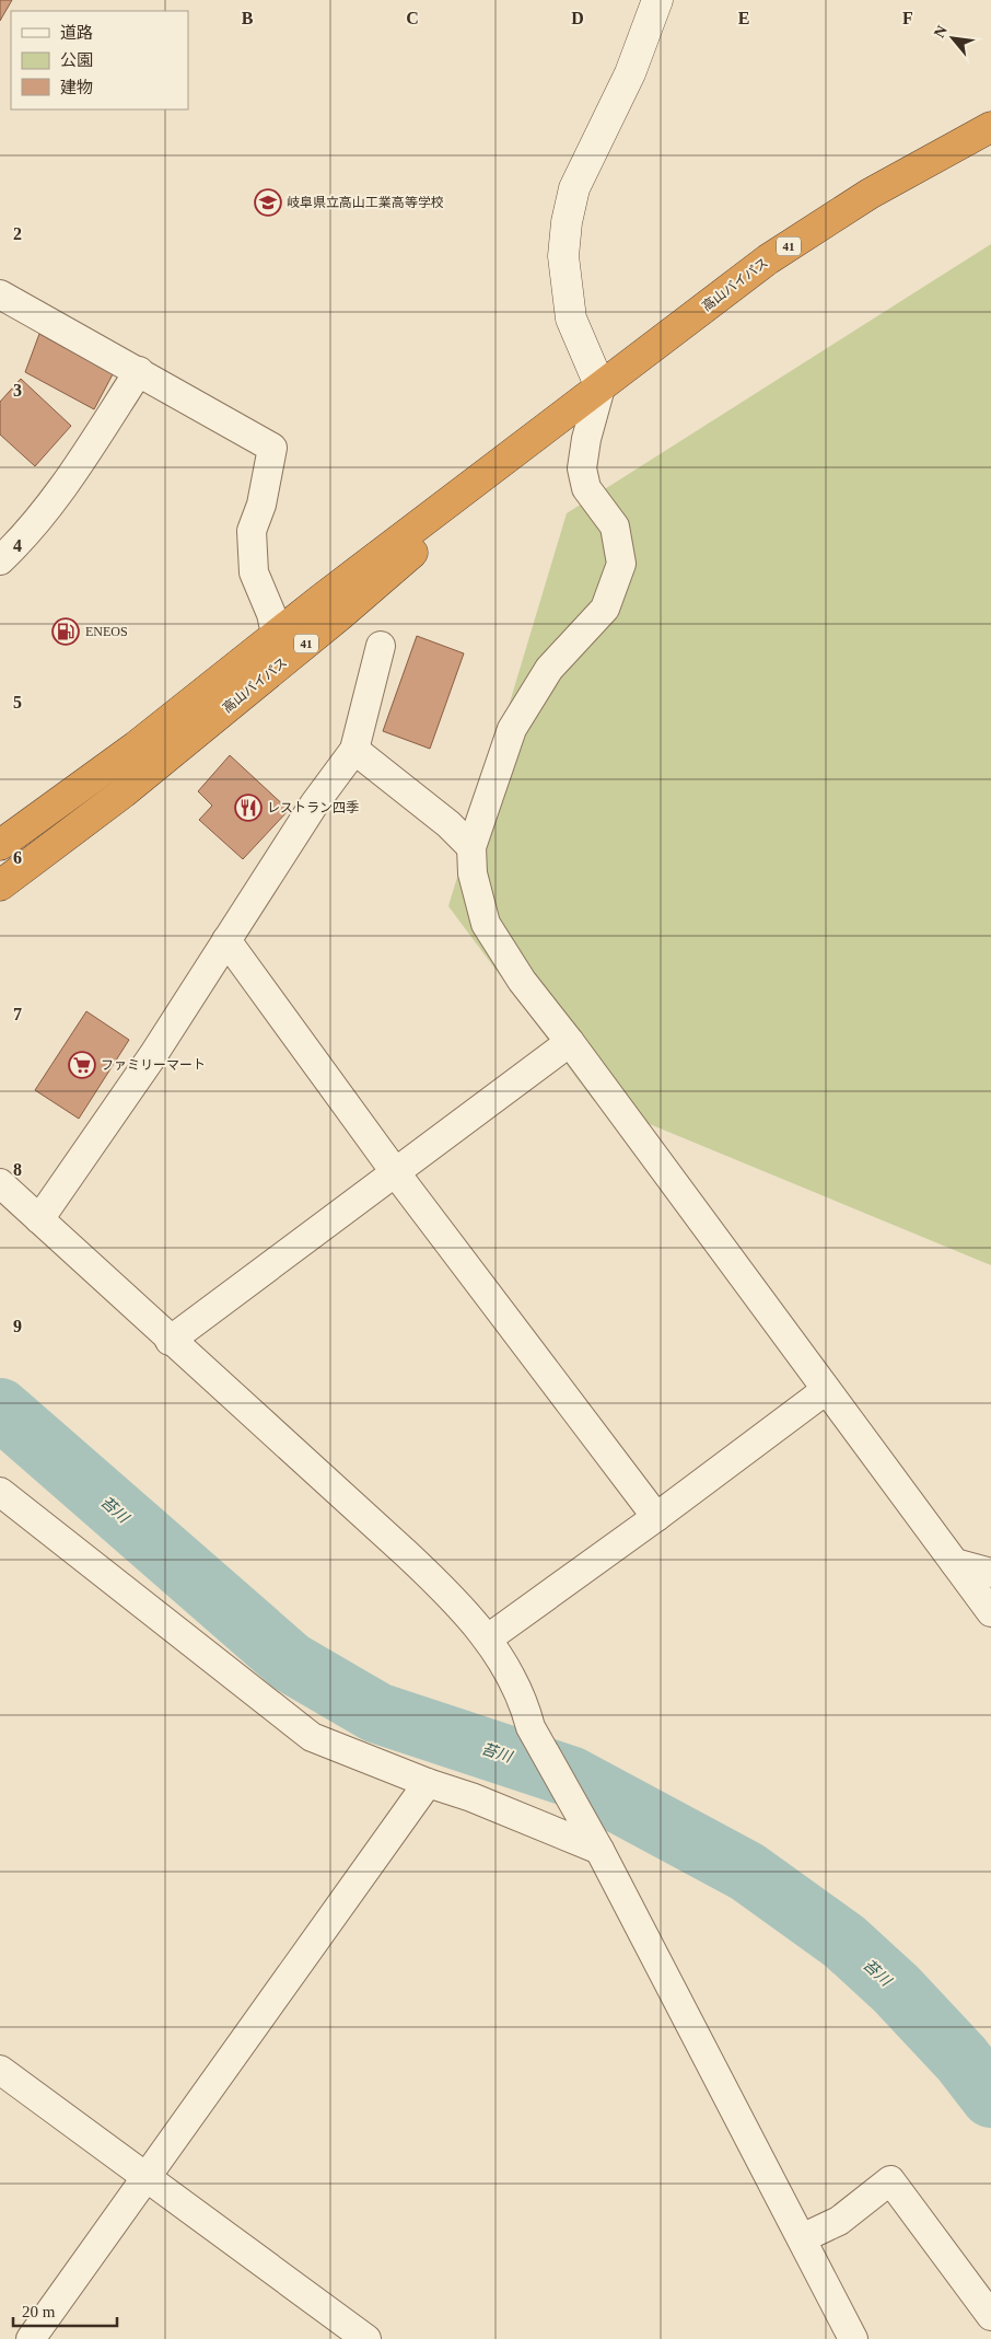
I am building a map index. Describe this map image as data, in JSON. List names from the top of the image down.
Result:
{
  "streets": {
    "highway": ["41", "高山バイパス"]
  },
  "water": ["苔川"],
  "places": {
    "school or university": ["岐阜県立高山工業高等学校"],
    "fuel station": ["ENEOS"],
    "restaurant": ["レストラン四季"],
    "supermarket": ["ファミリーマート"]
  },
  "legend": ["道路", "公園", "建物"],
  "scale_bar": "20 m",
  "north": "top left",
  "grid": {
    "columns": [
      "B",
      "C",
      "D",
      "E",
      "F"
    ],
    "rows": [
      "2",
      "3",
      "4",
      "5",
      "6",
      "7",
      "8",
      "9"
    ]
  }
}
